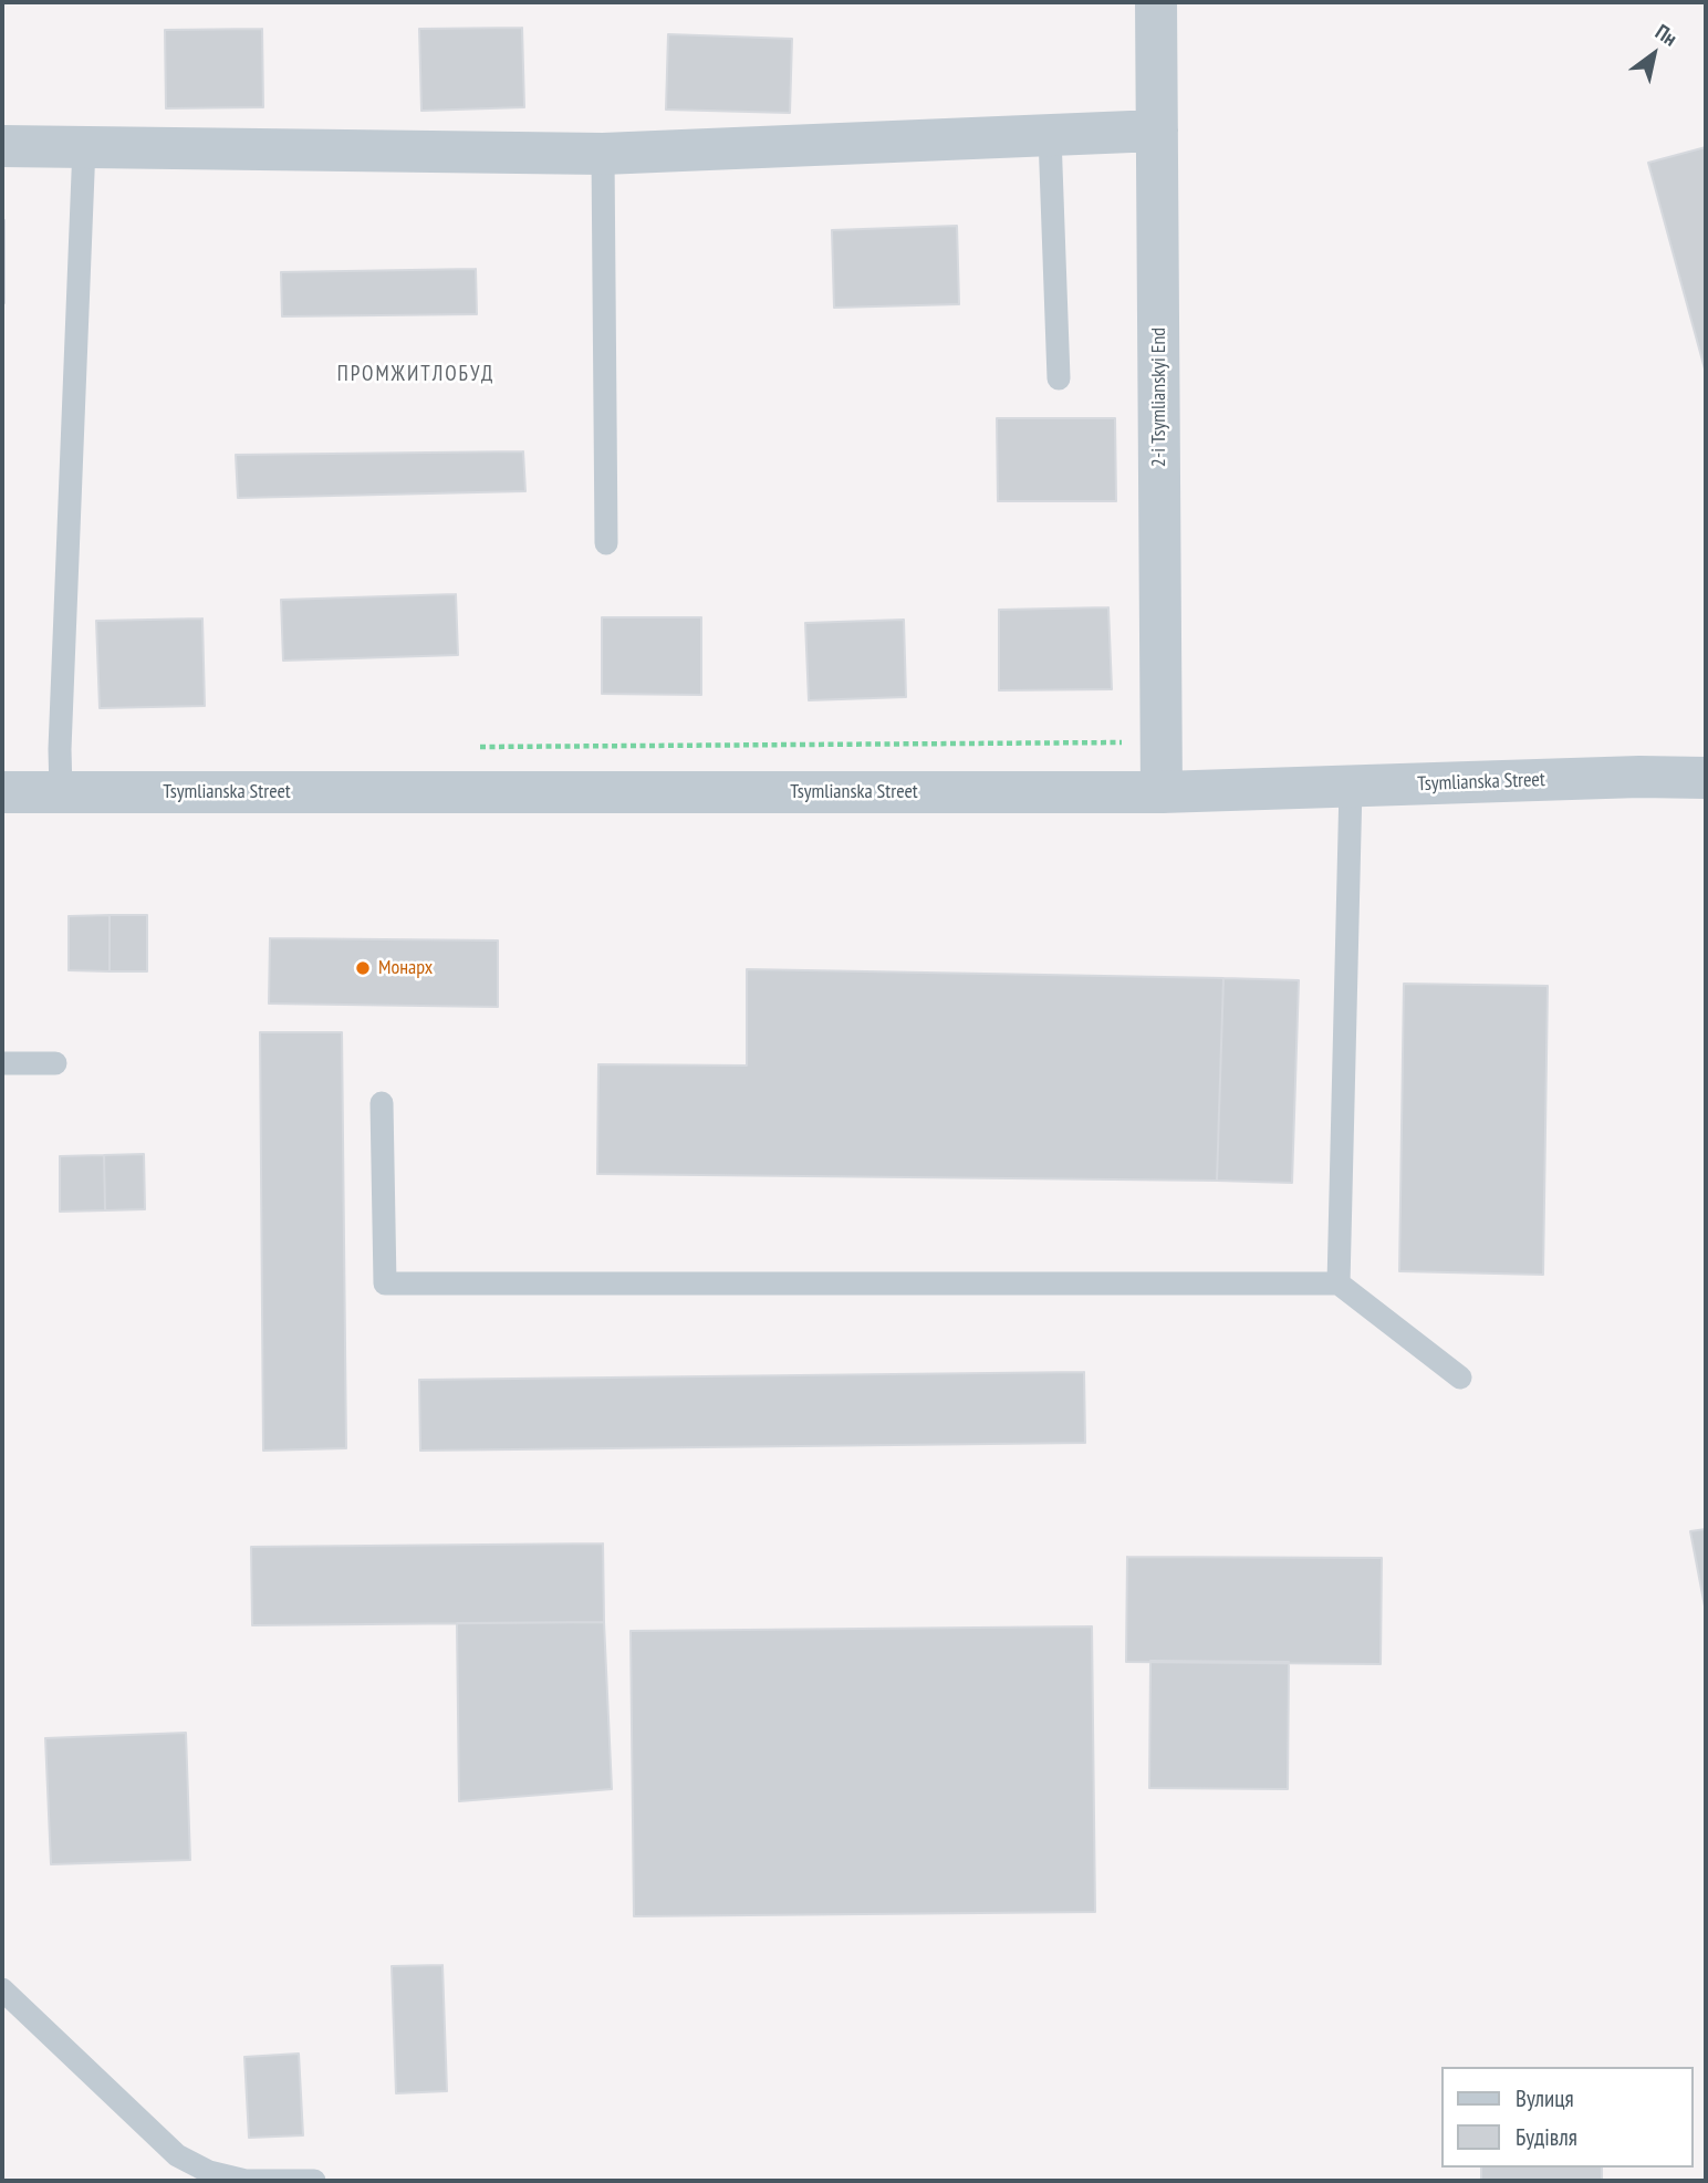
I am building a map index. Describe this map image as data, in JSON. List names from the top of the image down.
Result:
{
  "streets": {
    "street": ["2-i Tsymlianskyi End", "Tsymlianska Street"]
  },
  "crossings": [
    ["2-i Tsymlianskyi End", "Tsymlianska Street"]
  ],
  "districts": ["ПРОМЖИТЛОБУД"],
  "places": ["Монарх"],
  "legend": ["Вулиця", "Будівля"],
  "north": "top right"
}
